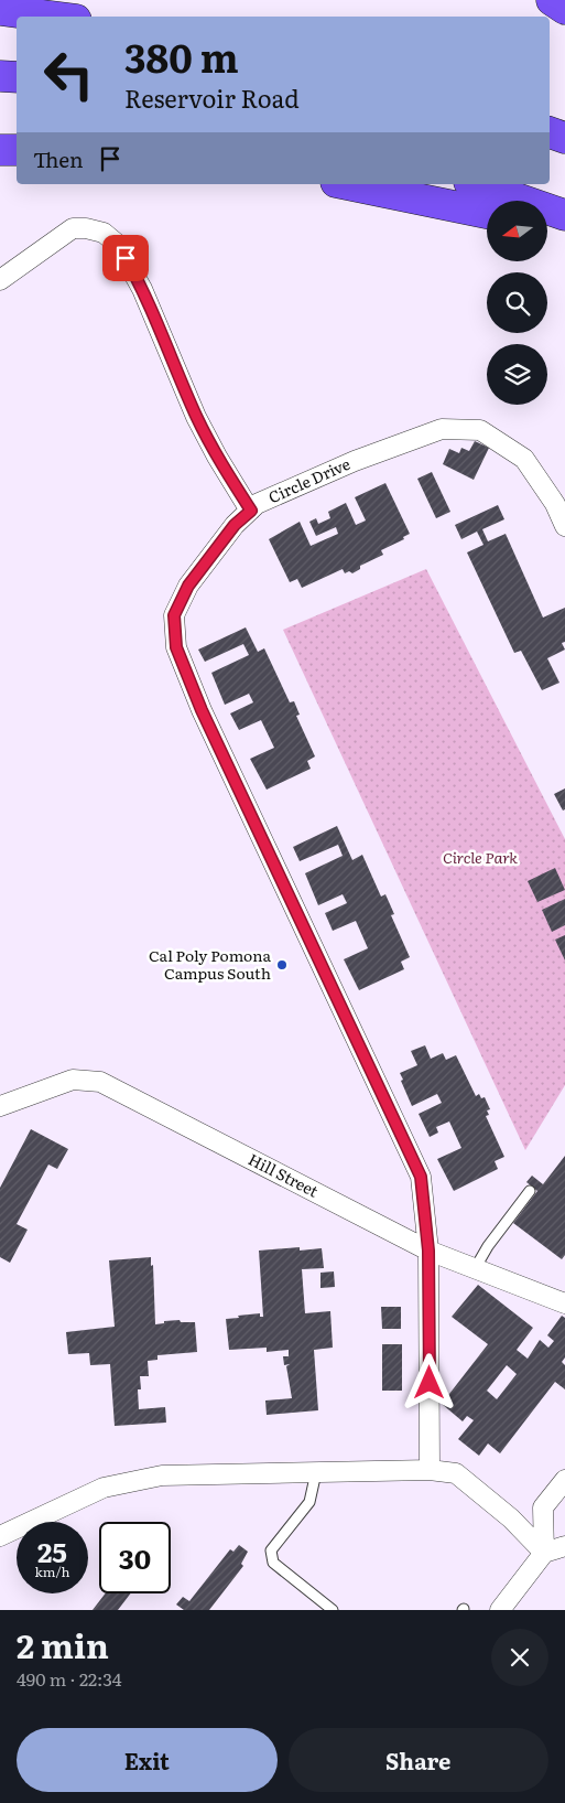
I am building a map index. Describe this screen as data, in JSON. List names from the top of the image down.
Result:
{
  "streets": {
    "street": ["Circle Drive", "Hill Street"]
  },
  "crossings": [
    ["Circle Drive", "Hill Street"]
  ],
  "parks": ["Circle Park"],
  "places": ["Cal Poly Pomona Campus South"],
  "north": "left",
  "page": {
    "turn": ["380 m", "Reservoir Road"],
    "then": "Then",
    "speed": "25 km/h",
    "limit": "30",
    "heading": ["2 min", "490 m · 22:34"],
    "buttons": ["Exit", "Share"]
  }
}
